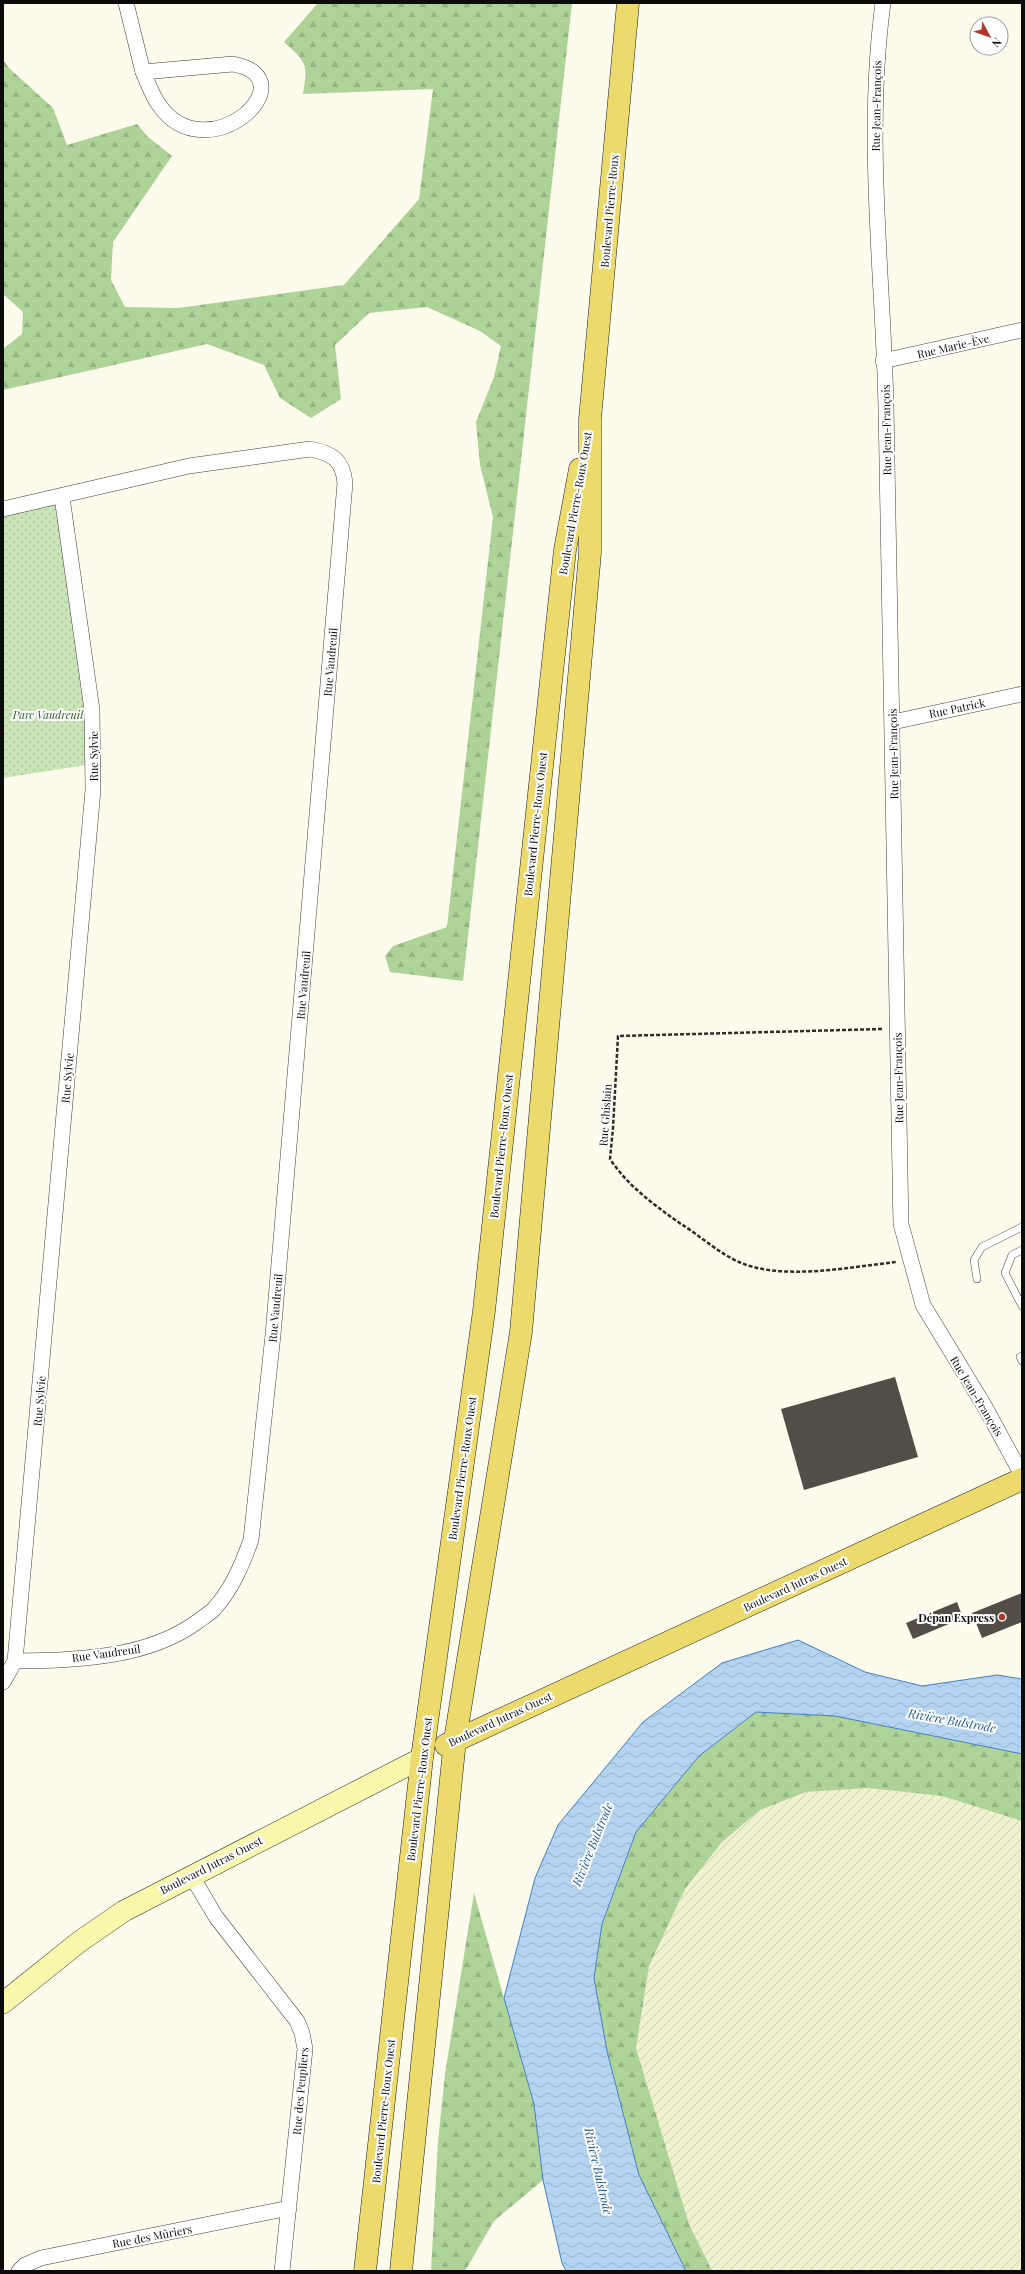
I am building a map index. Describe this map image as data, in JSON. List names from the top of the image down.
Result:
{
  "streets": {
    "main road": ["Boulevard Pierre-Roux", "Boulevard Pierre-Roux Ouest", "Boulevard Jutras Ouest"],
    "street": [
      "Rue Jean-François",
      "Rue Marie-Ève",
      "Rue Vaudreuil",
      "Rue Patrick",
      "Rue Sylvie",
      "Rue des Peupliers",
      "Rue des Mûriers"
    ],
    "path": ["Rue Ghislain"]
  },
  "crossings": [
    ["Rue Jean-François", "Rue Marie-Ève"],
    ["Rue Jean-François", "Rue Patrick"],
    ["Rue Jean-François", "Rue Ghislain"],
    ["Boulevard Pierre-Roux", "Boulevard Pierre-Roux Ouest"],
    ["Boulevard Pierre-Roux Ouest", "Boulevard Jutras Ouest"],
    ["Rue Vaudreuil", "Rue Sylvie"],
    ["Boulevard Jutras Ouest", "Rue des Peupliers"],
    ["Rue des Peupliers", "Rue des Mûriers"]
  ],
  "water": ["Rivière Bulstrode"],
  "parks": ["Parc Vaudreuil"],
  "places": ["Dépan Express"],
  "north": "bottom right"
}
